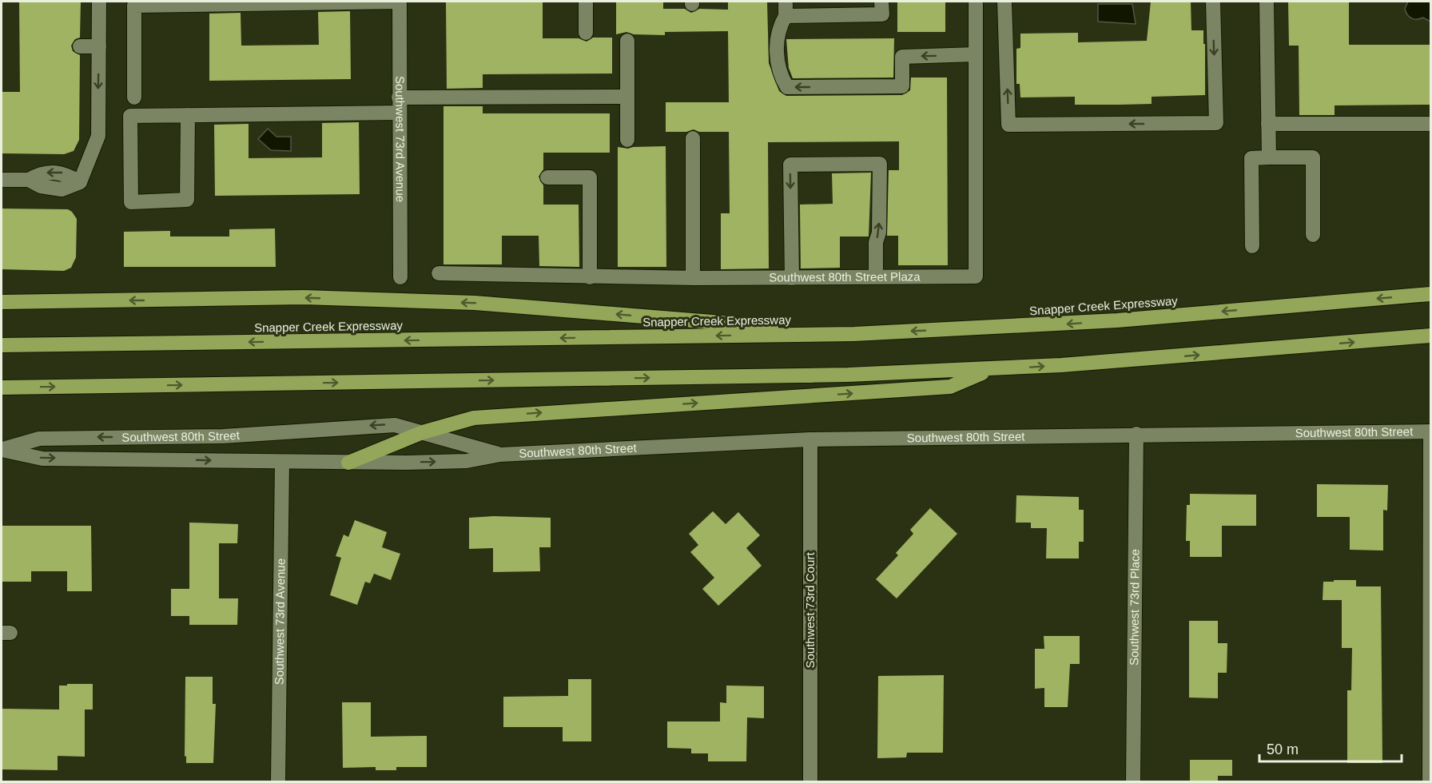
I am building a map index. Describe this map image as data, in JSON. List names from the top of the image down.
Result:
{
  "streets": {
    "highway": ["Snapper Creek Expressway"],
    "street": [
      "Southwest 73rd Avenue",
      "Southwest 80th Street Plaza",
      "Southwest 80th Street",
      "Southwest 73rd Place",
      "Southwest 73rd Court"
    ]
  },
  "crossings": [
    ["Southwest 73rd Avenue", "Southwest 80th Street"],
    ["Southwest 80th Street", "Southwest 73rd Place"],
    ["Southwest 80th Street", "Southwest 73rd Court"]
  ],
  "scale_bar": "50 m"
}
